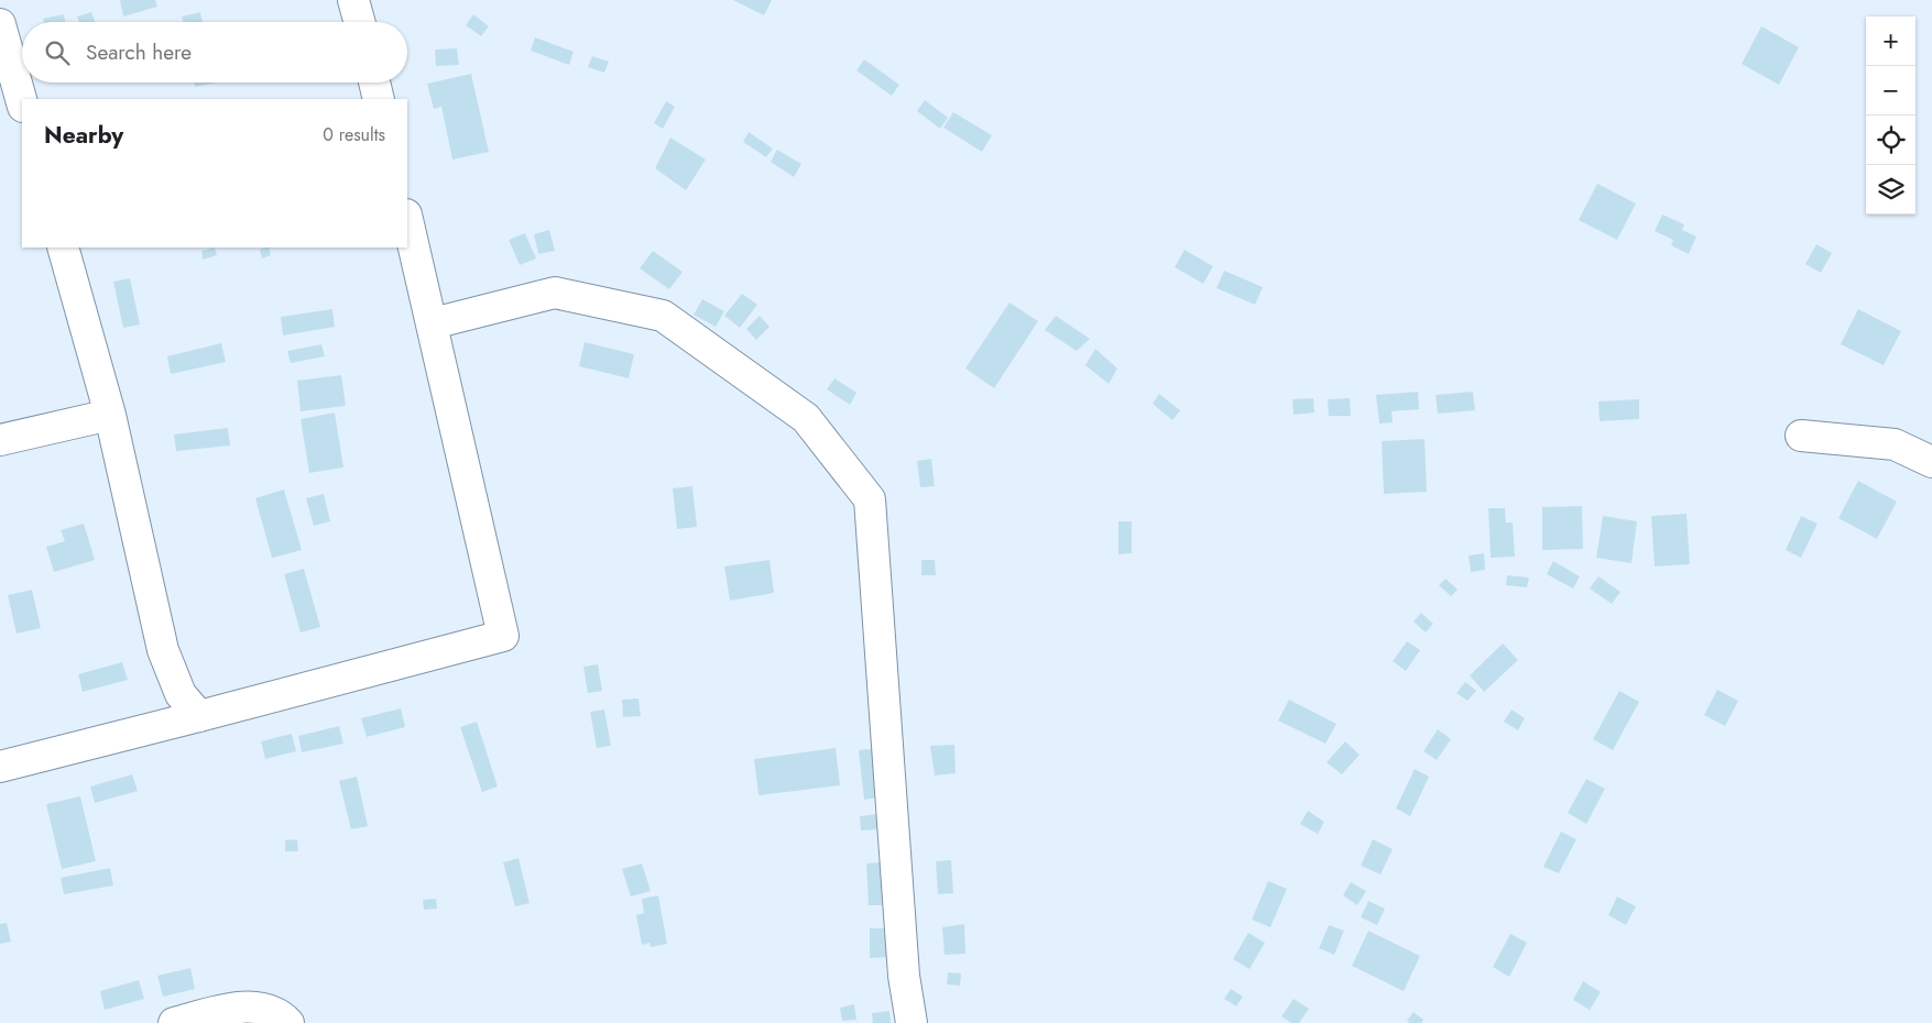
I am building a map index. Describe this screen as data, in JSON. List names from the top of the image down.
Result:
{
  "page": {
    "map_buttons": ["+", "−"],
    "search": "Search here",
    "heading": ["Nearby", "0 results"]
  }
}
